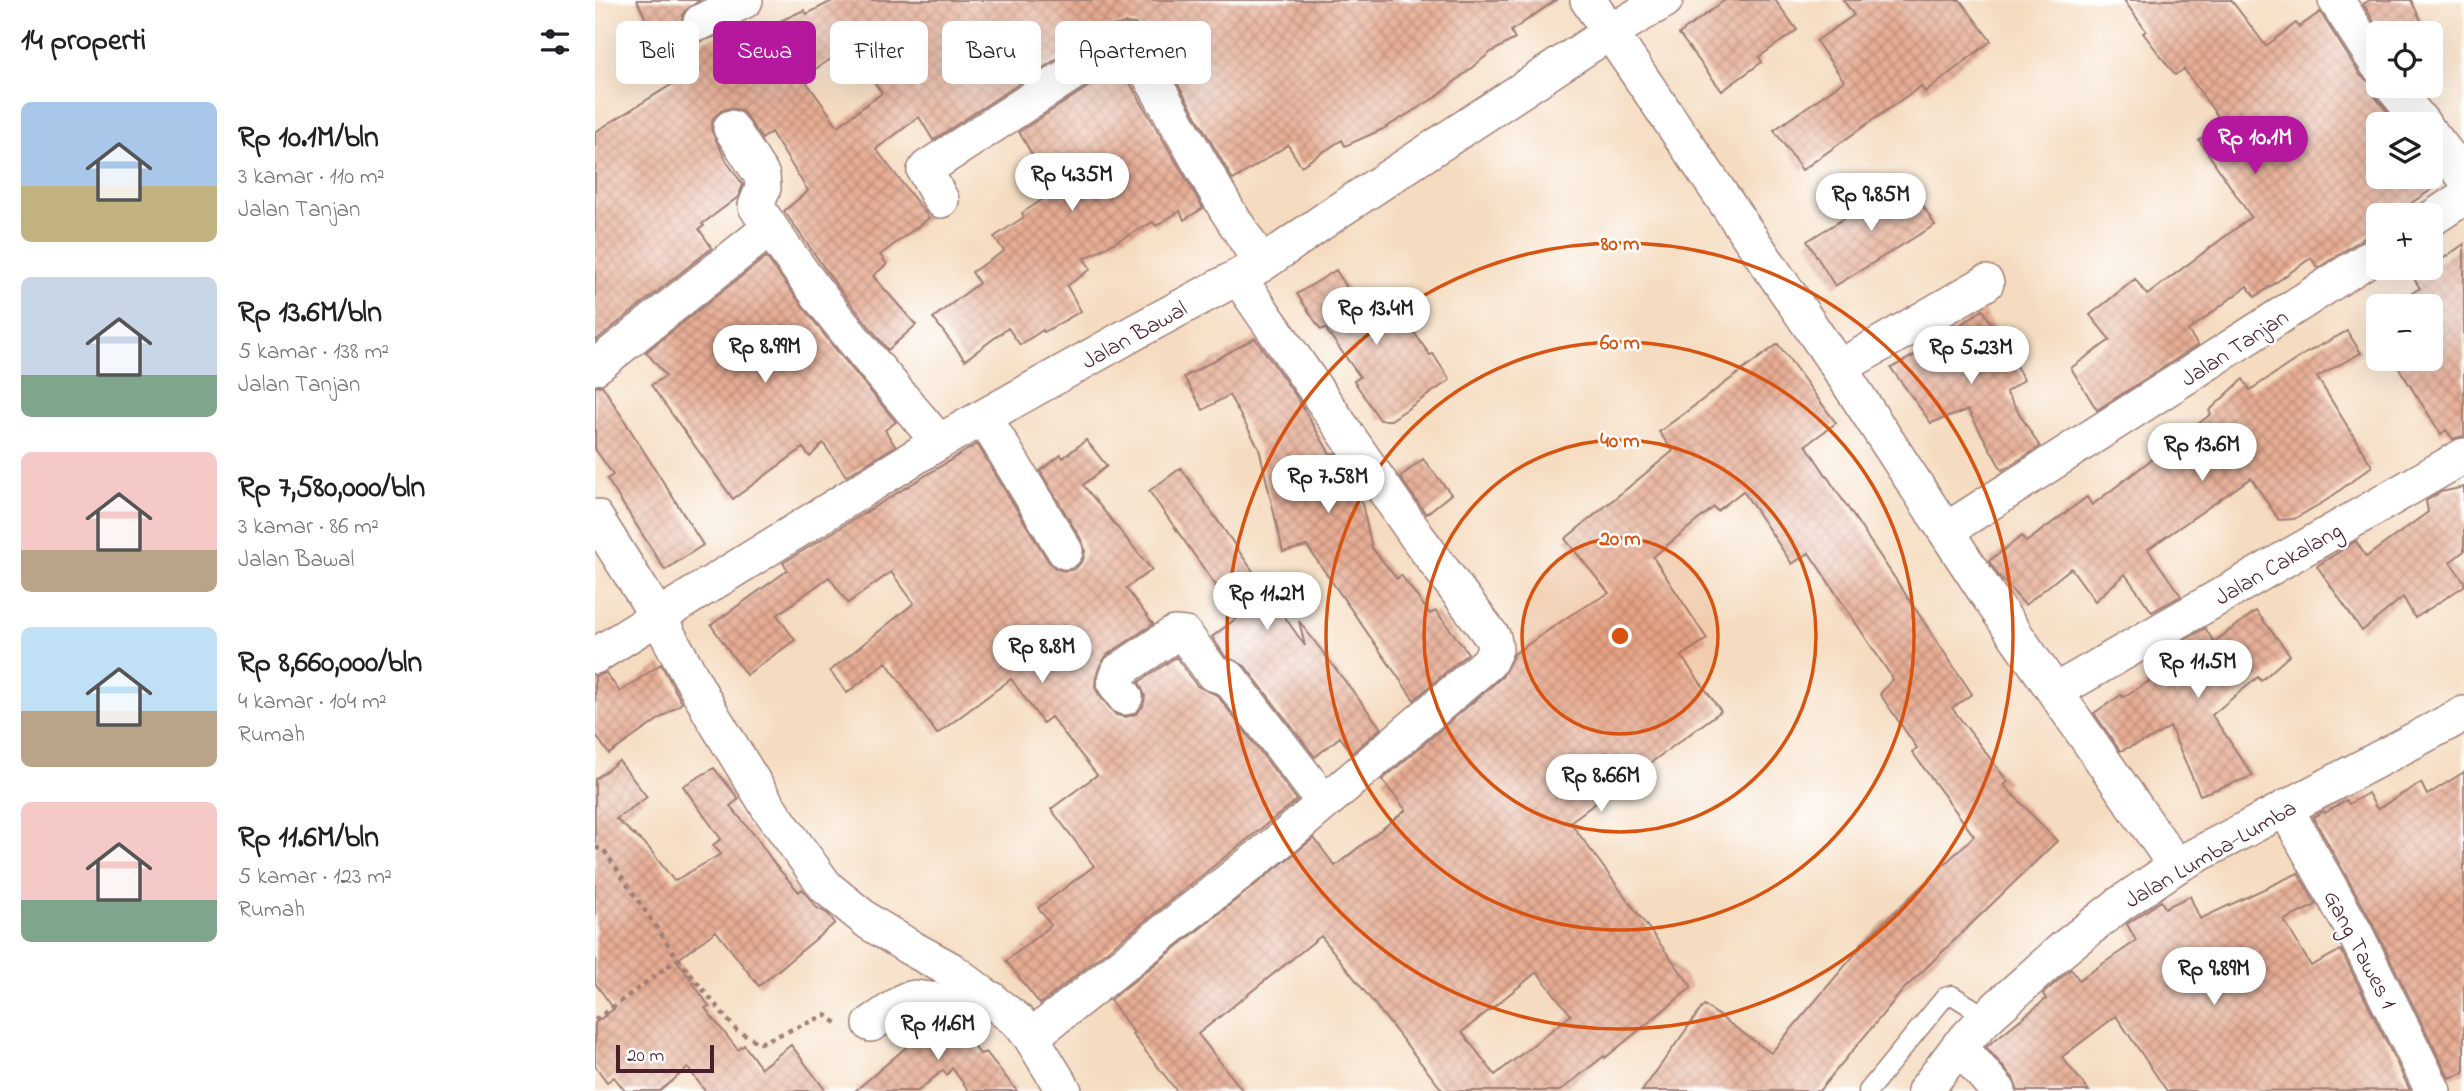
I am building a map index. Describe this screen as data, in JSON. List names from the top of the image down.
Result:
{
  "streets": {
    "street": [
      "Jalan Bawal",
      "Jalan Tanjan",
      "Jalan Cakalang",
      "Jalan Lumba-Lumba",
      "Gang Tawes 1"
    ]
  },
  "crossings": [
    ["Jalan Lumba-Lumba", "Gang Tawes 1"]
  ],
  "scale_bar": "20 m",
  "page": {
    "heading": "14 properti",
    "map_buttons": ["+", "−"],
    "chip": [
      "Beli",
      "Sewa",
      "Filter",
      "Baru",
      "Apartemen"
    ],
    "list": [
      {
        "name": "Rp 10.1M/bln",
        "note": "3 kamar · 110 m² · Jalan Tanjan"
      },
      {
        "name": "Rp 13.6M/bln",
        "note": "5 kamar · 138 m² · Jalan Tanjan"
      },
      {
        "name": "Rp 7,580,000/bln",
        "note": "3 kamar · 86 m² · Jalan Bawal"
      },
      {
        "name": "Rp 8,660,000/bln",
        "note": "4 kamar · 104 m² · Rumah"
      },
      {
        "name": "Rp 11.6M/bln",
        "note": "5 kamar · 123 m² · Rumah"
      }
    ],
    "price": [
      "Rp 10.1M",
      "Rp 4.35M",
      "Rp 9.85M",
      "Rp 13.4M",
      "Rp 8.99M",
      "Rp 5.23M",
      "Rp 13.6M",
      "Rp 7.58M",
      "Rp 11.2M",
      "Rp 8.8M",
      "Rp 11.5M",
      "Rp 8.66M",
      "Rp 9.89M",
      "Rp 11.6M"
    ],
    "scale": "20 m"
  },
  "rings": [
    "80 m",
    "60 m",
    "40 m",
    "20 m"
  ]
}
